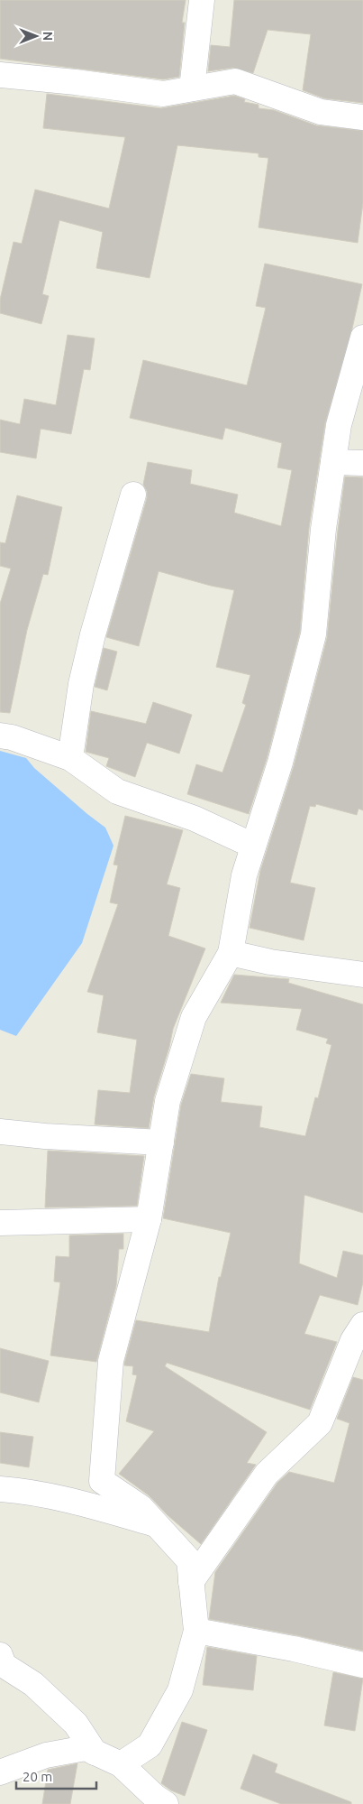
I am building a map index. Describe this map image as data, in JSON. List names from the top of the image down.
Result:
{
  "scale_bar": "20 m",
  "north": "right"
}
